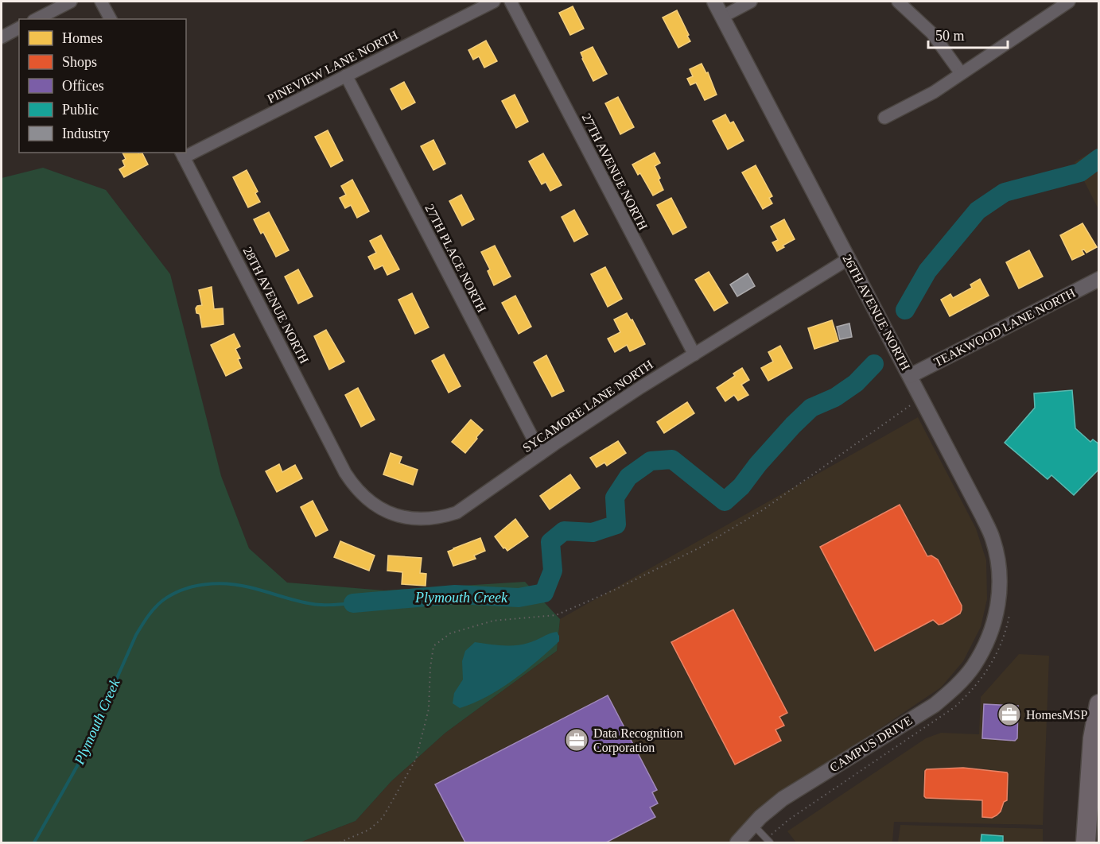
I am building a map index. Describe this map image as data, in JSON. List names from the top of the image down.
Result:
{
  "streets": {
    "street": [
      "PINEVIEW LANE NORTH",
      "27TH AVENUE NORTH",
      "27TH PLACE NORTH",
      "28TH AVENUE NORTH",
      "26TH AVENUE NORTH",
      "TEAKWOOD LANE NORTH",
      "SYCAMORE LANE NORTH",
      "CAMPUS DRIVE"
    ]
  },
  "crossings": [
    ["PINEVIEW LANE NORTH", "27TH PLACE NORTH"],
    ["27TH AVENUE NORTH", "SYCAMORE LANE NORTH"],
    ["27TH PLACE NORTH", "SYCAMORE LANE NORTH"],
    ["28TH AVENUE NORTH", "SYCAMORE LANE NORTH"],
    ["26TH AVENUE NORTH", "TEAKWOOD LANE NORTH"],
    ["26TH AVENUE NORTH", "SYCAMORE LANE NORTH"],
    ["26TH AVENUE NORTH", "CAMPUS DRIVE"]
  ],
  "water": ["Plymouth Creek"],
  "places": {
    "office": ["HomesMSP", "Data Recognition Corporation"]
  },
  "legend": [
    "Homes",
    "Shops",
    "Offices",
    "Public",
    "Industry"
  ],
  "scale_bar": "50 m"
}
